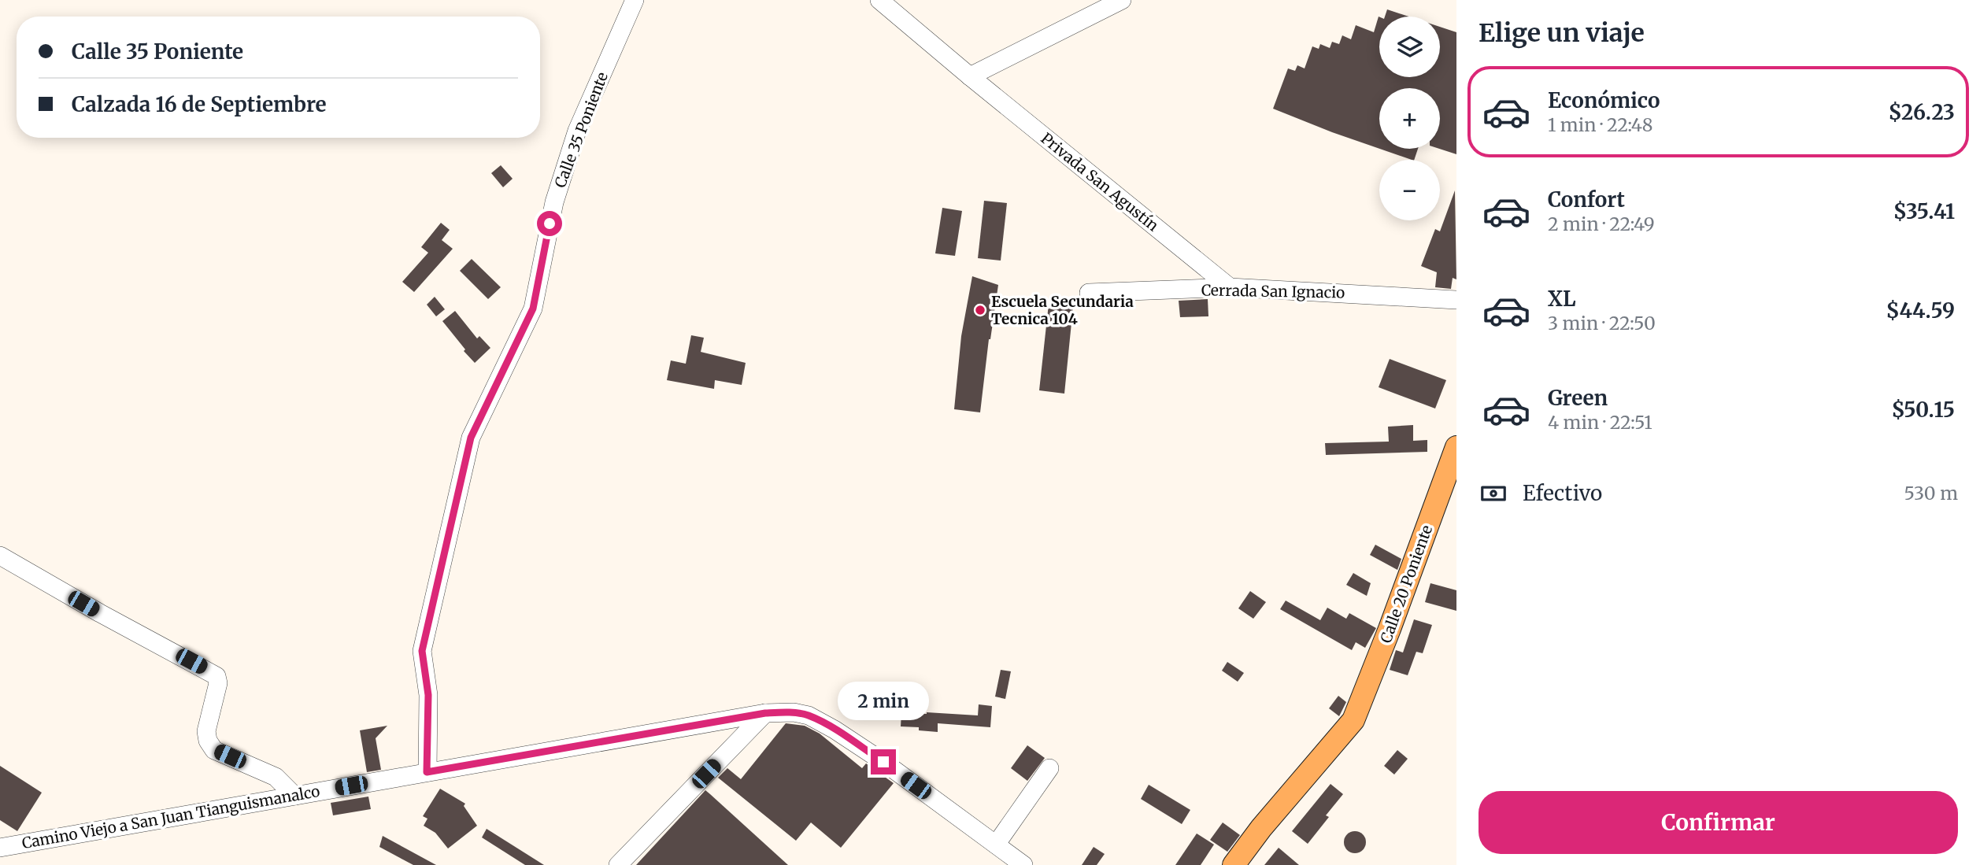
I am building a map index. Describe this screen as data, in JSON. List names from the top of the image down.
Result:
{
  "streets": {
    "main road": ["Calle 20 Poniente"],
    "street": [
      "Calle 35 Poniente",
      "Privada San Agustín",
      "Cerrada San Ignacio",
      "Camino Viejo a San Juan Tianguismanalco"
    ]
  },
  "crossings": [
    ["Calle 35 Poniente", "Camino Viejo a San Juan Tianguismanalco"],
    ["Privada San Agustín", "Cerrada San Ignacio"]
  ],
  "places": ["Escuela Secundaria Tecnica 104"],
  "page": {
    "heading": "Elige un viaje",
    "map_buttons": ["+", "−"],
    "banner": ["Calle 35 Poniente", "Calzada 16 de Septiembre"],
    "list": [
      {
        "name": "Económico",
        "note": "1 min · 22:48",
        "value": "$26.23"
      },
      {
        "name": "Confort",
        "note": "2 min · 22:49",
        "value": "$35.41"
      },
      {
        "name": "XL",
        "note": "3 min · 22:50",
        "value": "$44.59"
      },
      {
        "name": "Green",
        "note": "4 min · 22:51",
        "value": "$50.15"
      }
    ],
    "pay": ["Efectivo", "530 m"],
    "bubble": "2 min",
    "buttons": "Confirmar"
  }
}
